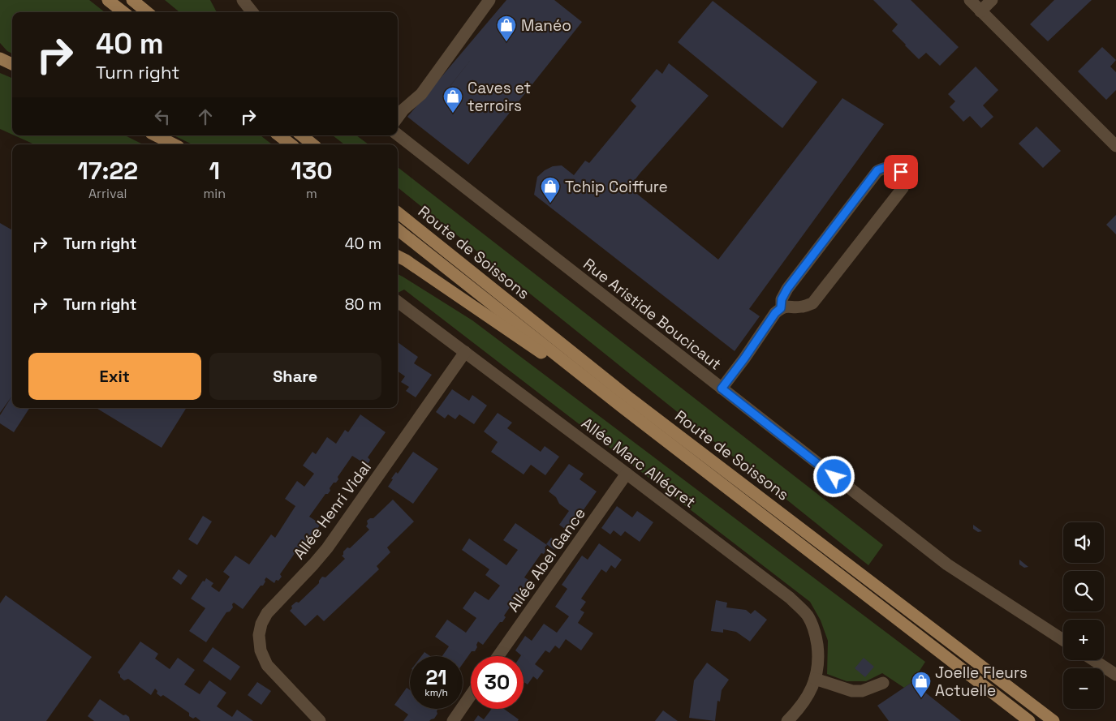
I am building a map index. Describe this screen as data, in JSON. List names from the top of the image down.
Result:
{
  "streets": {
    "main road": ["Route de Soissons"],
    "street": [
      "Rue Aristide Boucicaut",
      "Allée Marc Allégret",
      "Allée Henri Vidal",
      "Allée Abel Gance"
    ]
  },
  "crossings": [
    ["Allée Marc Allégret", "Allée Henri Vidal"],
    ["Allée Marc Allégret", "Allée Abel Gance"]
  ],
  "places": {
    "shop": [
      "Manéo",
      "Caves et terroirs",
      "Tchip Coiffure",
      "Joelle Fleurs Actuelle"
    ]
  },
  "page": {
    "turn": ["40 m", "Turn right"],
    "eta": [
      "17:22",
      "Arrival",
      "1",
      "min",
      "130",
      "m"
    ],
    "list": [
      {
        "name": "Turn right",
        "value": "40 m"
      },
      {
        "name": "Turn right",
        "value": "80 m"
      }
    ],
    "buttons": ["Exit", "Share"],
    "map_buttons": ["+", "−"],
    "speed": "21 km/h",
    "limit": "30"
  }
}
